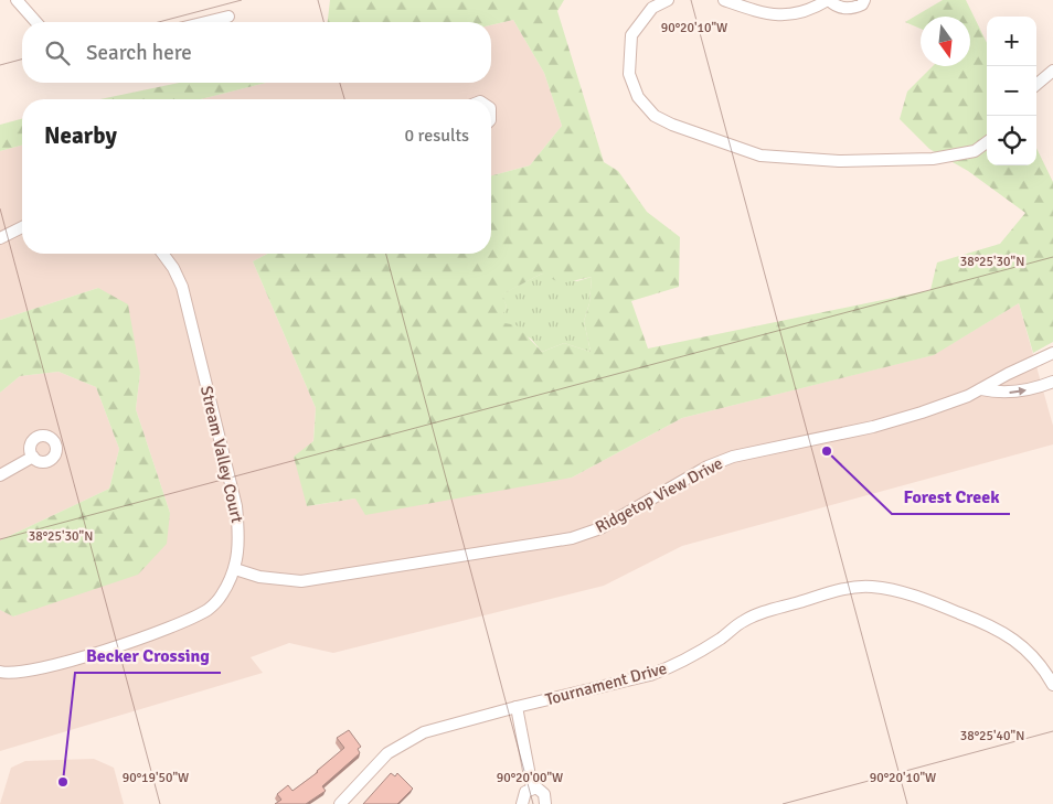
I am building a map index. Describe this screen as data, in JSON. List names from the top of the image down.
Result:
{
  "streets": {
    "street": ["Stream Valley Court", "Ridgetop View Drive", "Tournament Drive"]
  },
  "crossings": [
    ["Stream Valley Court", "Ridgetop View Drive"]
  ],
  "places": ["Forest Creek", "Becker Crossing"],
  "north": "bottom",
  "page": {
    "map_buttons": ["+", "−"],
    "search": "Search here",
    "heading": ["Nearby", "0 results"]
  },
  "coordinates": [
    "90°20'10\"W",
    "38°25'30\"N",
    "38°25'40\"N",
    "90°19'50\"W",
    "90°20'00\"W"
  ]
}
